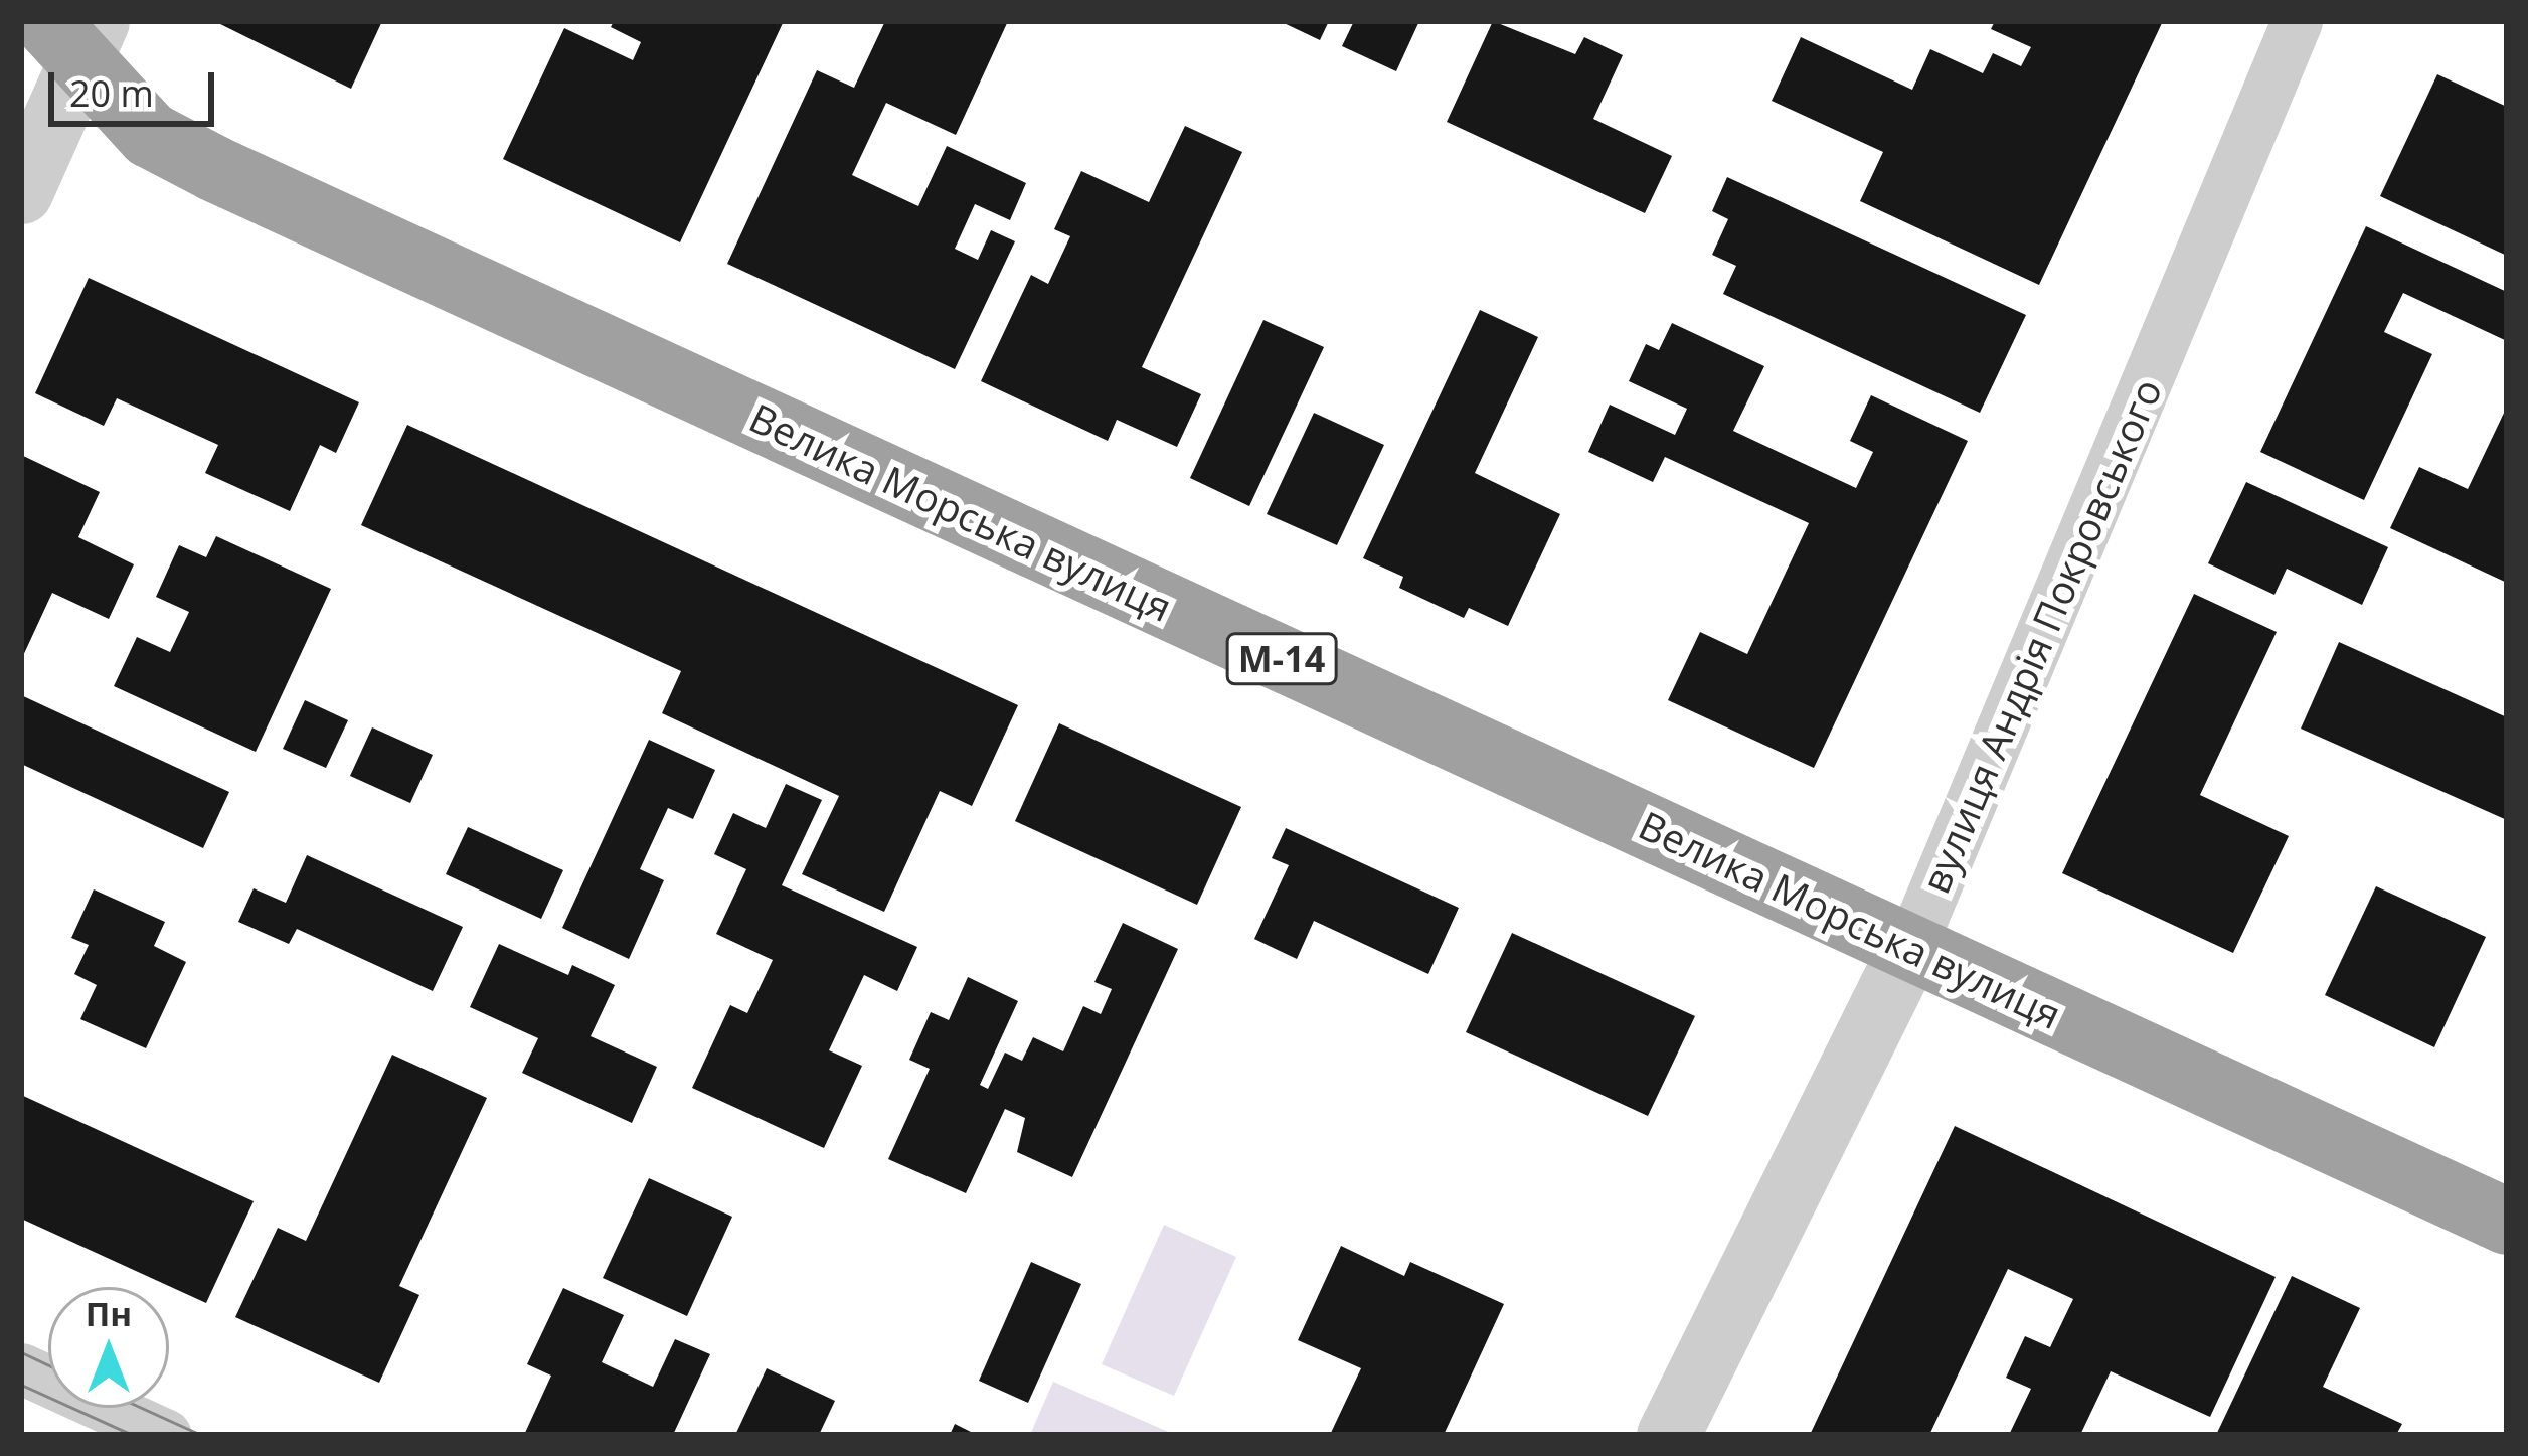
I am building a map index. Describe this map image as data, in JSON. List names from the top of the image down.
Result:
{
  "streets": {
    "highway": ["Велика Морська вулиця", "М-14"],
    "street": ["вулиця Андрія Покровського"]
  },
  "crossings": [
    ["Велика Морська вулиця", "вулиця Андрія Покровського"]
  ],
  "scale_bar": "20 m",
  "north": "top"
}
